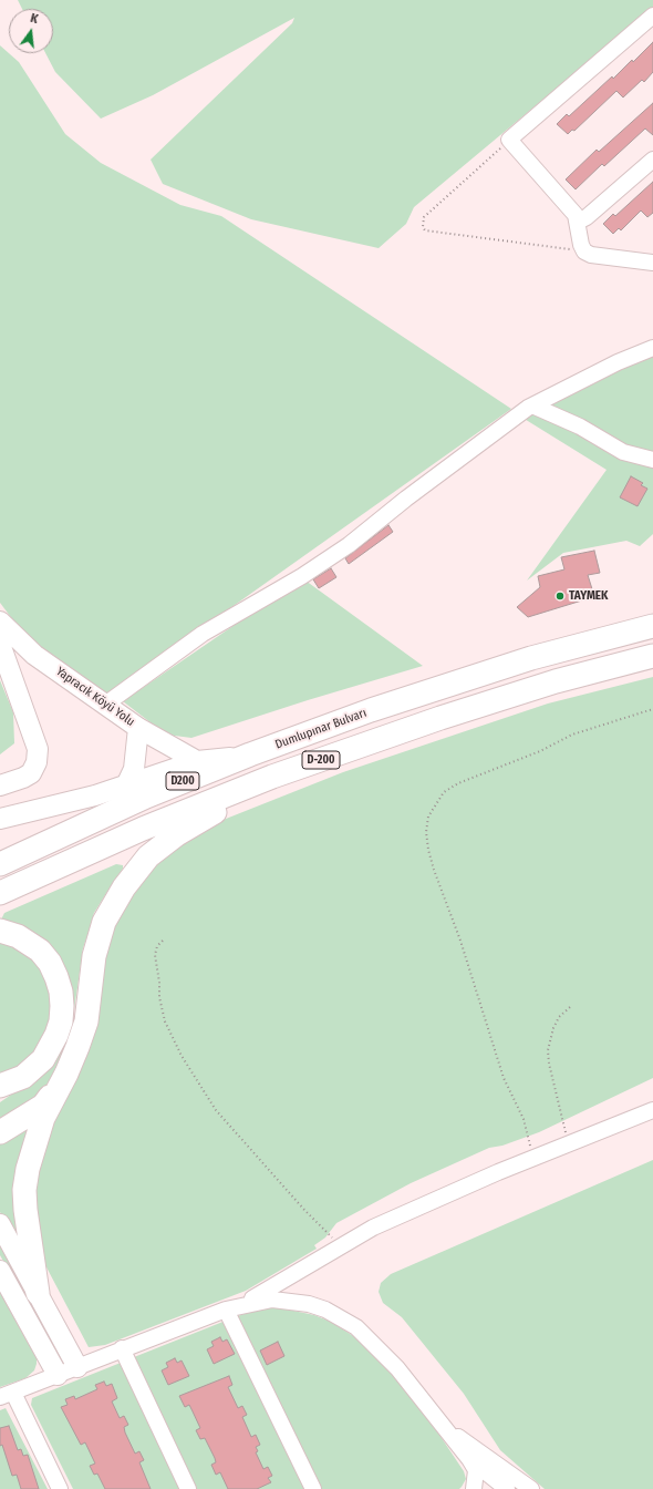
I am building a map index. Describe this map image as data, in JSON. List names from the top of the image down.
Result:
{
  "streets": {
    "highway": ["Dumlupınar Bulvarı", "D-200", "D200"],
    "main road": ["Yapracık Köyü Yolu"]
  },
  "places": ["TAYMEK"],
  "north": "top"
}
